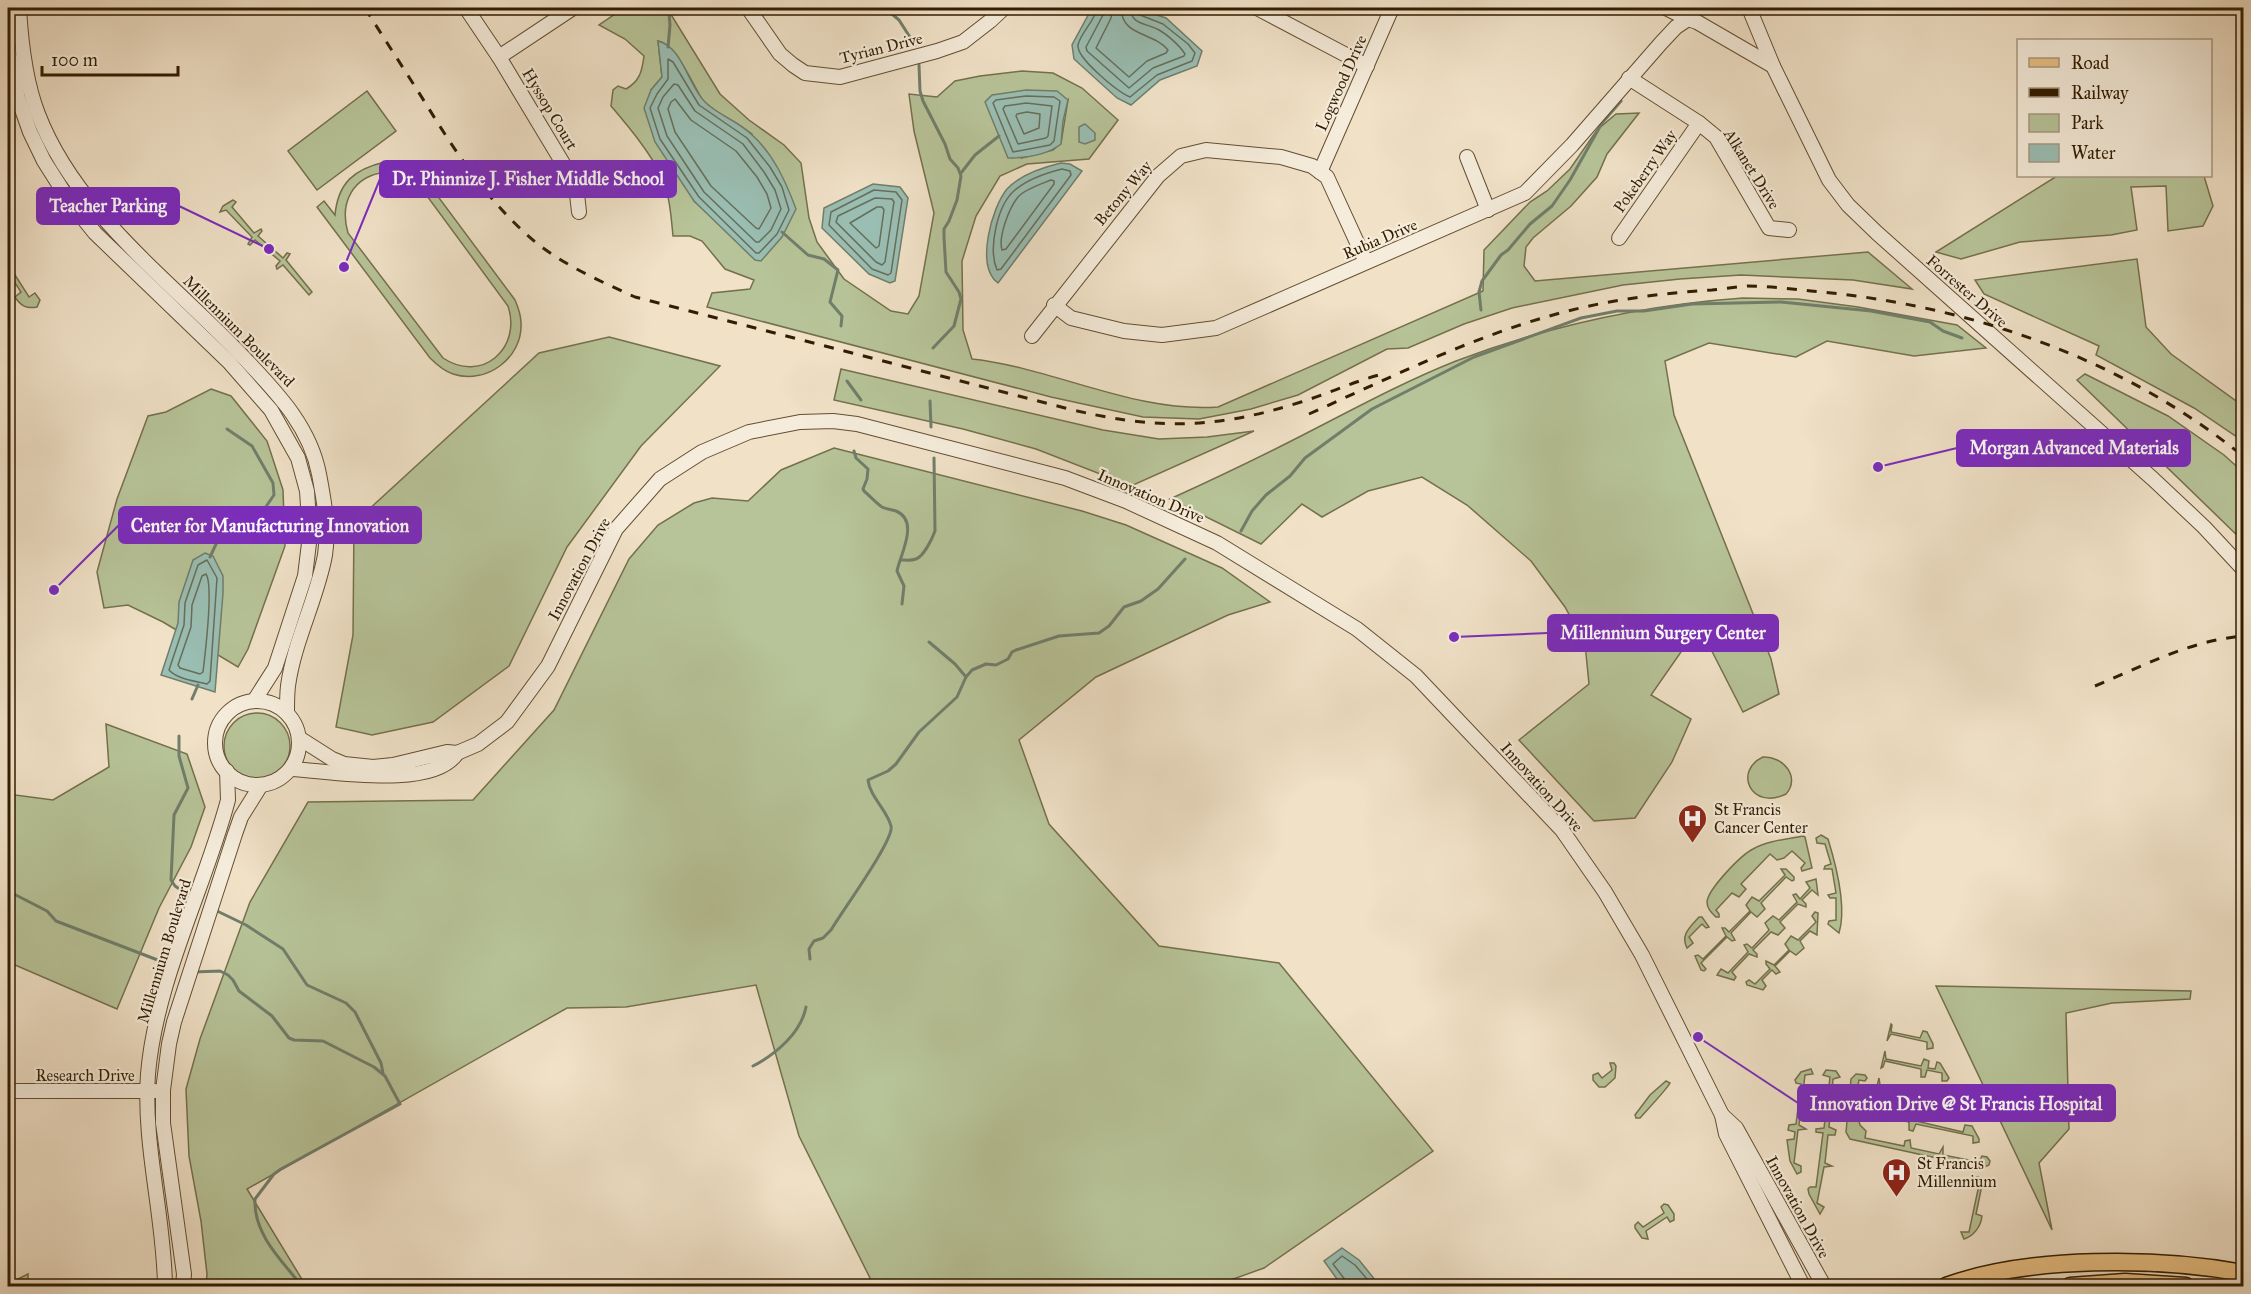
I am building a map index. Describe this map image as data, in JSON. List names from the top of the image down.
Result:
{
  "streets": {
    "street": [
      "Tyrian Drive",
      "Logwood Drive",
      "Hyssop Court",
      "Alkanet Drive",
      "Pokeberry Way",
      "Betony Way",
      "Rubia Drive",
      "Forrester Drive",
      "Millennium Boulevard",
      "Innovation Drive",
      "Research Drive"
    ]
  },
  "crossings": [
    ["Logwood Drive", "Betony Way"],
    ["Alkanet Drive", "Pokeberry Way"],
    ["Alkanet Drive", "Rubia Drive"],
    ["Betony Way", "Rubia Drive"],
    ["Millennium Boulevard", "Innovation Drive"],
    ["Millennium Boulevard", "Research Drive"]
  ],
  "places": {
    "other": [
      "Teacher Parking",
      "Dr. Phinnize J. Fisher Middle School",
      "Morgan Advanced Materials",
      "Center for Manufacturing Innovation",
      "Millennium Surgery Center",
      "Innovation Drive @ St Francis Hospital"
    ],
    "hospital": ["St Francis Cancer Center", "St Francis Millennium"]
  },
  "legend": [
    "Road",
    "Railway",
    "Park",
    "Water"
  ],
  "scale_bar": "100 m"
}
